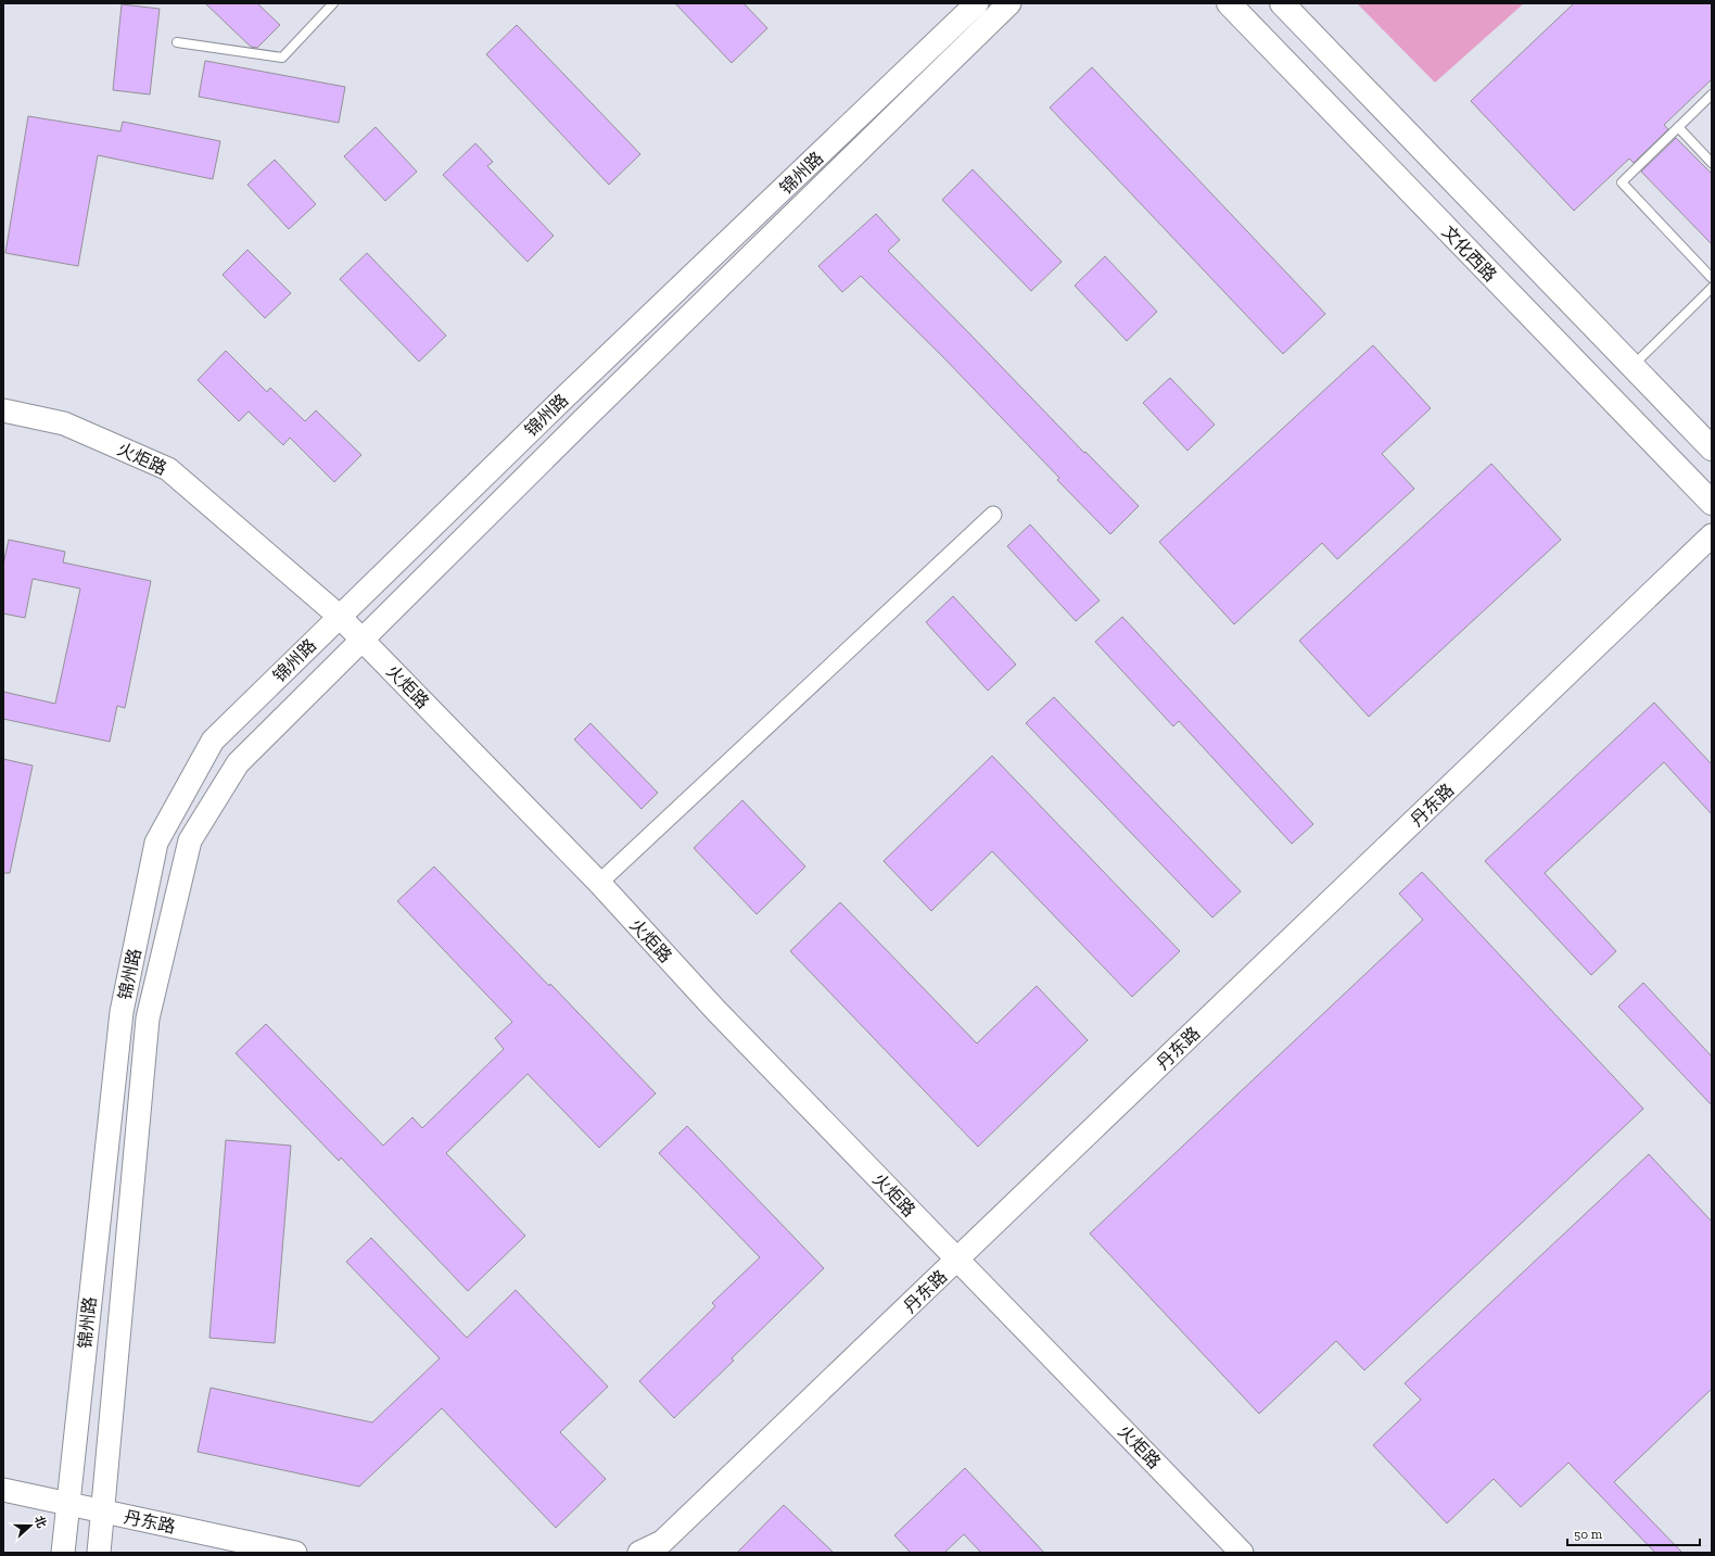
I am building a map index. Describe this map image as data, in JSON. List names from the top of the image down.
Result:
{
  "streets": {
    "main road": [
      "锦州路",
      "文化西路",
      "火炬路",
      "丹东路"
    ]
  },
  "crossings": [
    ["锦州路", "火炬路"],
    ["锦州路", "丹东路"],
    ["火炬路", "丹东路"]
  ],
  "scale_bar": "50 m",
  "north": "right"
}
